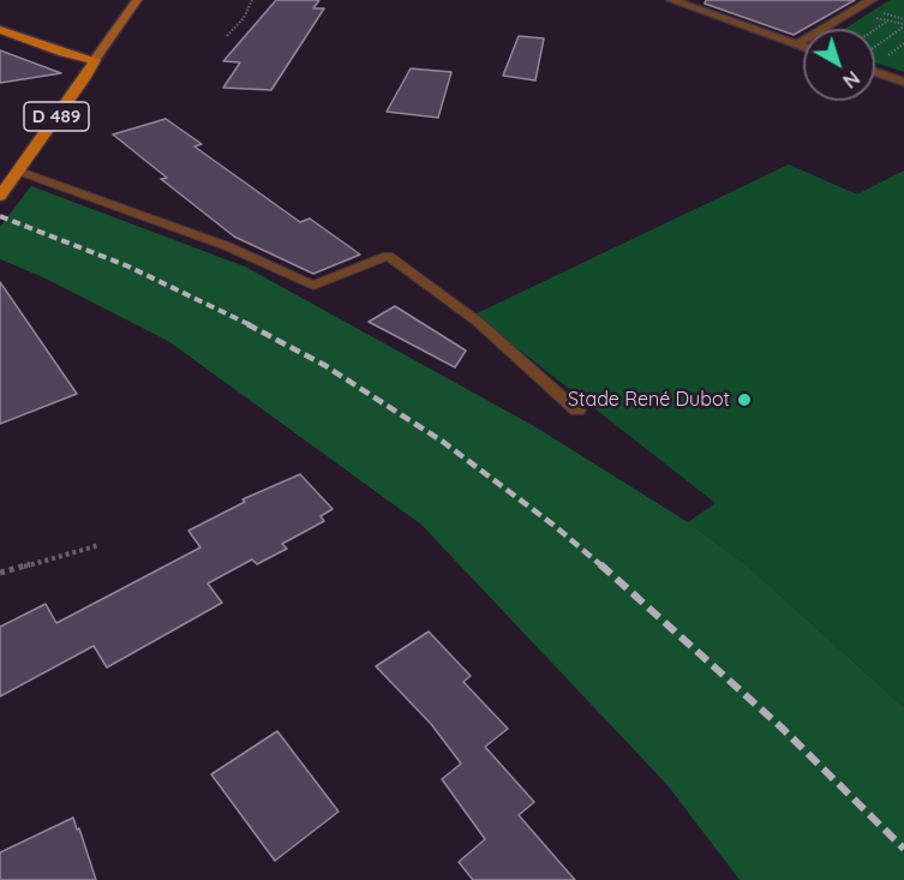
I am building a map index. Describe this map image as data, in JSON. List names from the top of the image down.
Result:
{
  "streets": {
    "main road": ["D 489"]
  },
  "places": ["Stade René Dubot"],
  "north": "bottom right"
}
